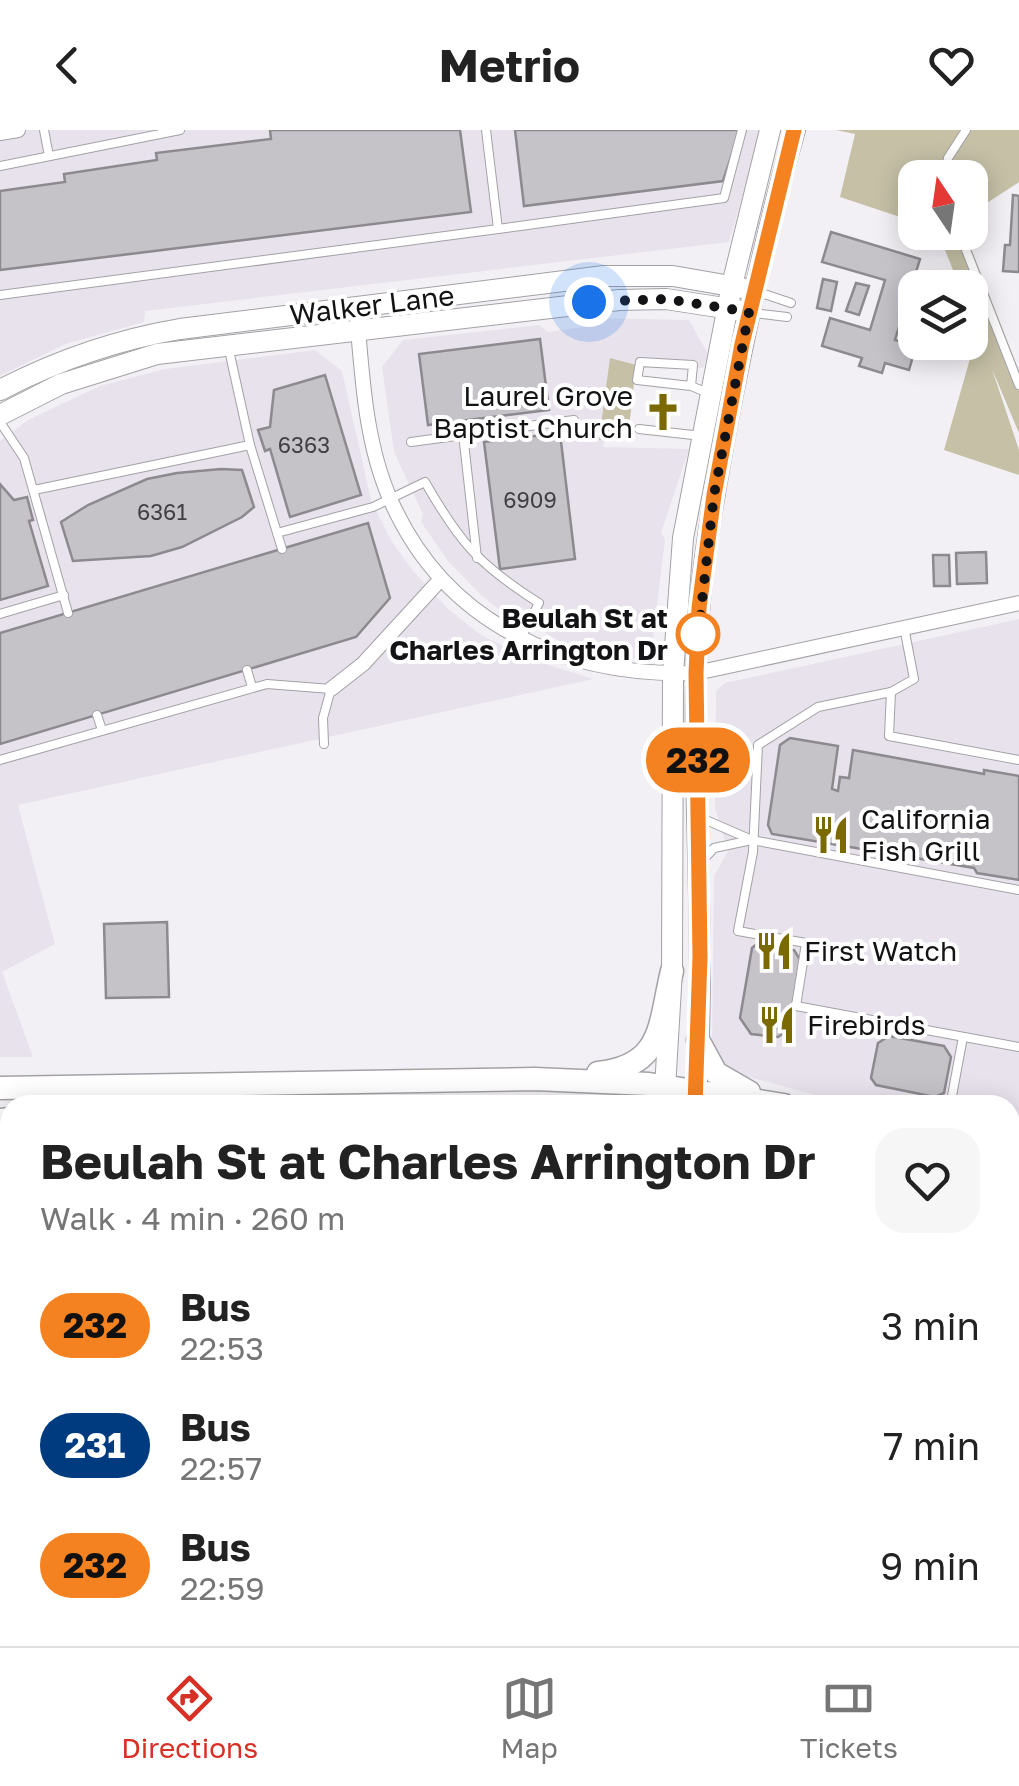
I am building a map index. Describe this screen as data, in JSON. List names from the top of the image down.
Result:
{
  "streets": {
    "main road": ["Walker Lane"]
  },
  "places": {
    "church": ["Laurel Grove Baptist Church"],
    "other": ["Beulah St at Charles Arrington Dr"],
    "restaurant": ["California Fish Grill", "First Watch", "Firebirds"]
  },
  "lines": ["bus line 232"],
  "house_numbers": ["6363", "6909", "6361"],
  "north": "top",
  "page": {
    "header": "Metrio",
    "on_map": "232",
    "heading": ["Beulah St at Charles Arrington Dr", "Walk · 4 min · 260 m"],
    "list": [
      {
        "mark": "232",
        "name": "Bus",
        "note": "22:53",
        "value": "3 min"
      },
      {
        "mark": "231",
        "name": "Bus",
        "note": "22:57",
        "value": "7 min"
      },
      {
        "mark": "232",
        "name": "Bus",
        "note": "22:59",
        "value": "9 min"
      }
    ],
    "tabs": ["Directions", "Map", "Tickets"]
  }
}
